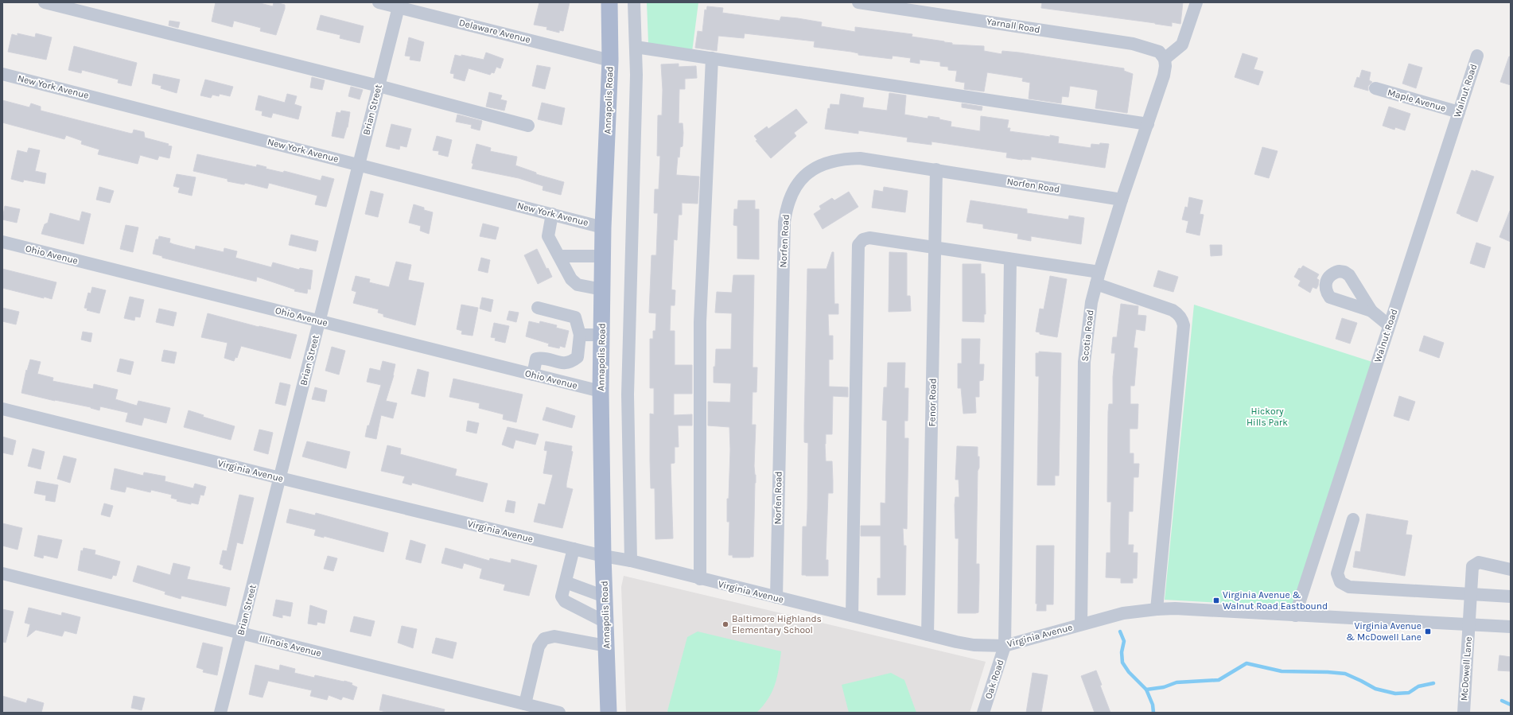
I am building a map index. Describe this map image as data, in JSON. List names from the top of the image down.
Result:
{
  "streets": {
    "main road": ["Annapolis Road"],
    "street": [
      "Yarnall Road",
      "Delaware Avenue",
      "New York Avenue",
      "Walnut Road",
      "Maple Avenue",
      "Brian Street",
      "Norfen Road",
      "Ohio Avenue",
      "Scotia Road",
      "Fenor Road",
      "Virginia Avenue",
      "Illinois Avenue",
      "McDowell Lane",
      "Oak Road"
    ]
  },
  "crossings": [
    ["Yarnall Road", "Scotia Road"],
    ["Delaware Avenue", "Annapolis Road"],
    ["Delaware Avenue", "Brian Street"],
    ["New York Avenue", "Annapolis Road"],
    ["New York Avenue", "Brian Street"],
    ["Walnut Road", "Maple Avenue"],
    ["Walnut Road", "Virginia Avenue"],
    ["Annapolis Road", "Ohio Avenue"],
    ["Annapolis Road", "Virginia Avenue"],
    ["Brian Street", "Ohio Avenue"],
    ["Brian Street", "Virginia Avenue"],
    ["Brian Street", "Illinois Avenue"],
    ["Norfen Road", "Scotia Road"],
    ["Norfen Road", "Fenor Road"],
    ["Norfen Road", "Virginia Avenue"],
    ["Scotia Road", "Virginia Avenue"],
    ["Fenor Road", "Virginia Avenue"],
    ["Virginia Avenue", "McDowell Lane"],
    ["Virginia Avenue", "Oak Road"]
  ],
  "parks": ["Hickory Hills Park"],
  "places": {
    "transit": ["Virginia Avenue & Walnut Road Eastbound", "Virginia Avenue & McDowell Lane"],
    "other": ["Baltimore Highlands Elementary School"]
  }
}
